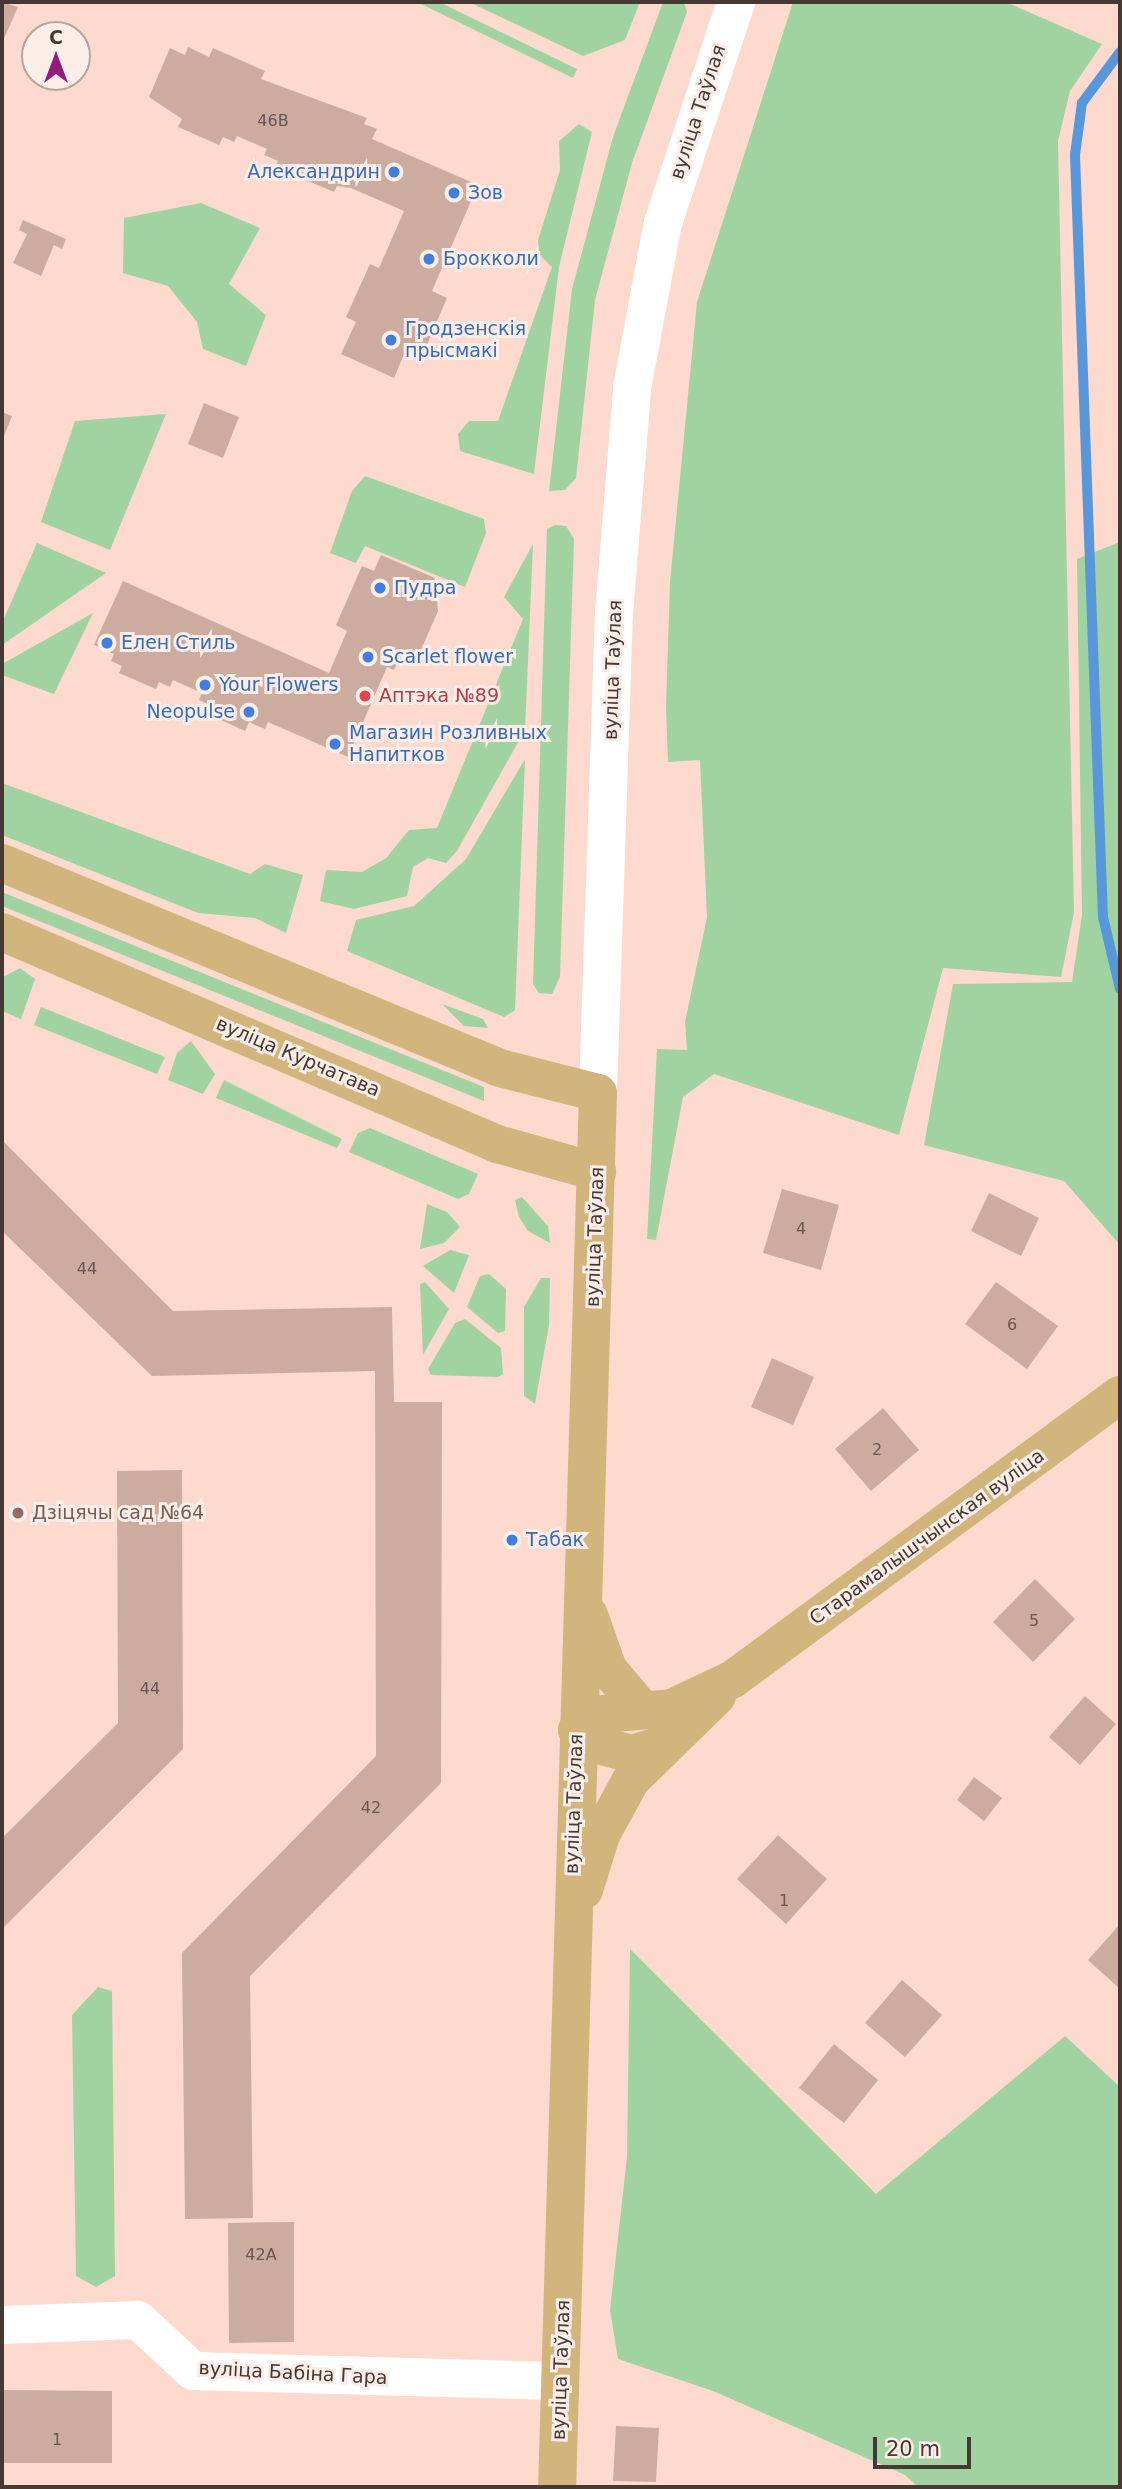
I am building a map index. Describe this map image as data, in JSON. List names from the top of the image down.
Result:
{
  "streets": {
    "main road": ["вуліца Таўлая", "вуліца Курчатава", "Старамалышчынская вуліца"],
    "street": ["вуліца Бабіна Гара"]
  },
  "crossings": [
    ["вуліца Таўлая", "вуліца Курчатава"],
    ["вуліца Таўлая", "вуліца Бабіна Гара"]
  ],
  "places": [
    "Александрин",
    "Зов",
    "Брокколи",
    "Гродзенскія прысмакі",
    "Пудра",
    "Елен Стиль",
    "Scarlet flower",
    "Your Flowers",
    "Аптэка №89",
    "Neopulse",
    "Магазин Розливных Напитков",
    "Дзіцячы сад №64",
    "Табак"
  ],
  "house_numbers": [
    "46В",
    "4",
    "44",
    "6",
    "2",
    "5",
    "44",
    "42",
    "1",
    "42А",
    "1"
  ],
  "scale_bar": "20 m",
  "north": "top"
}
